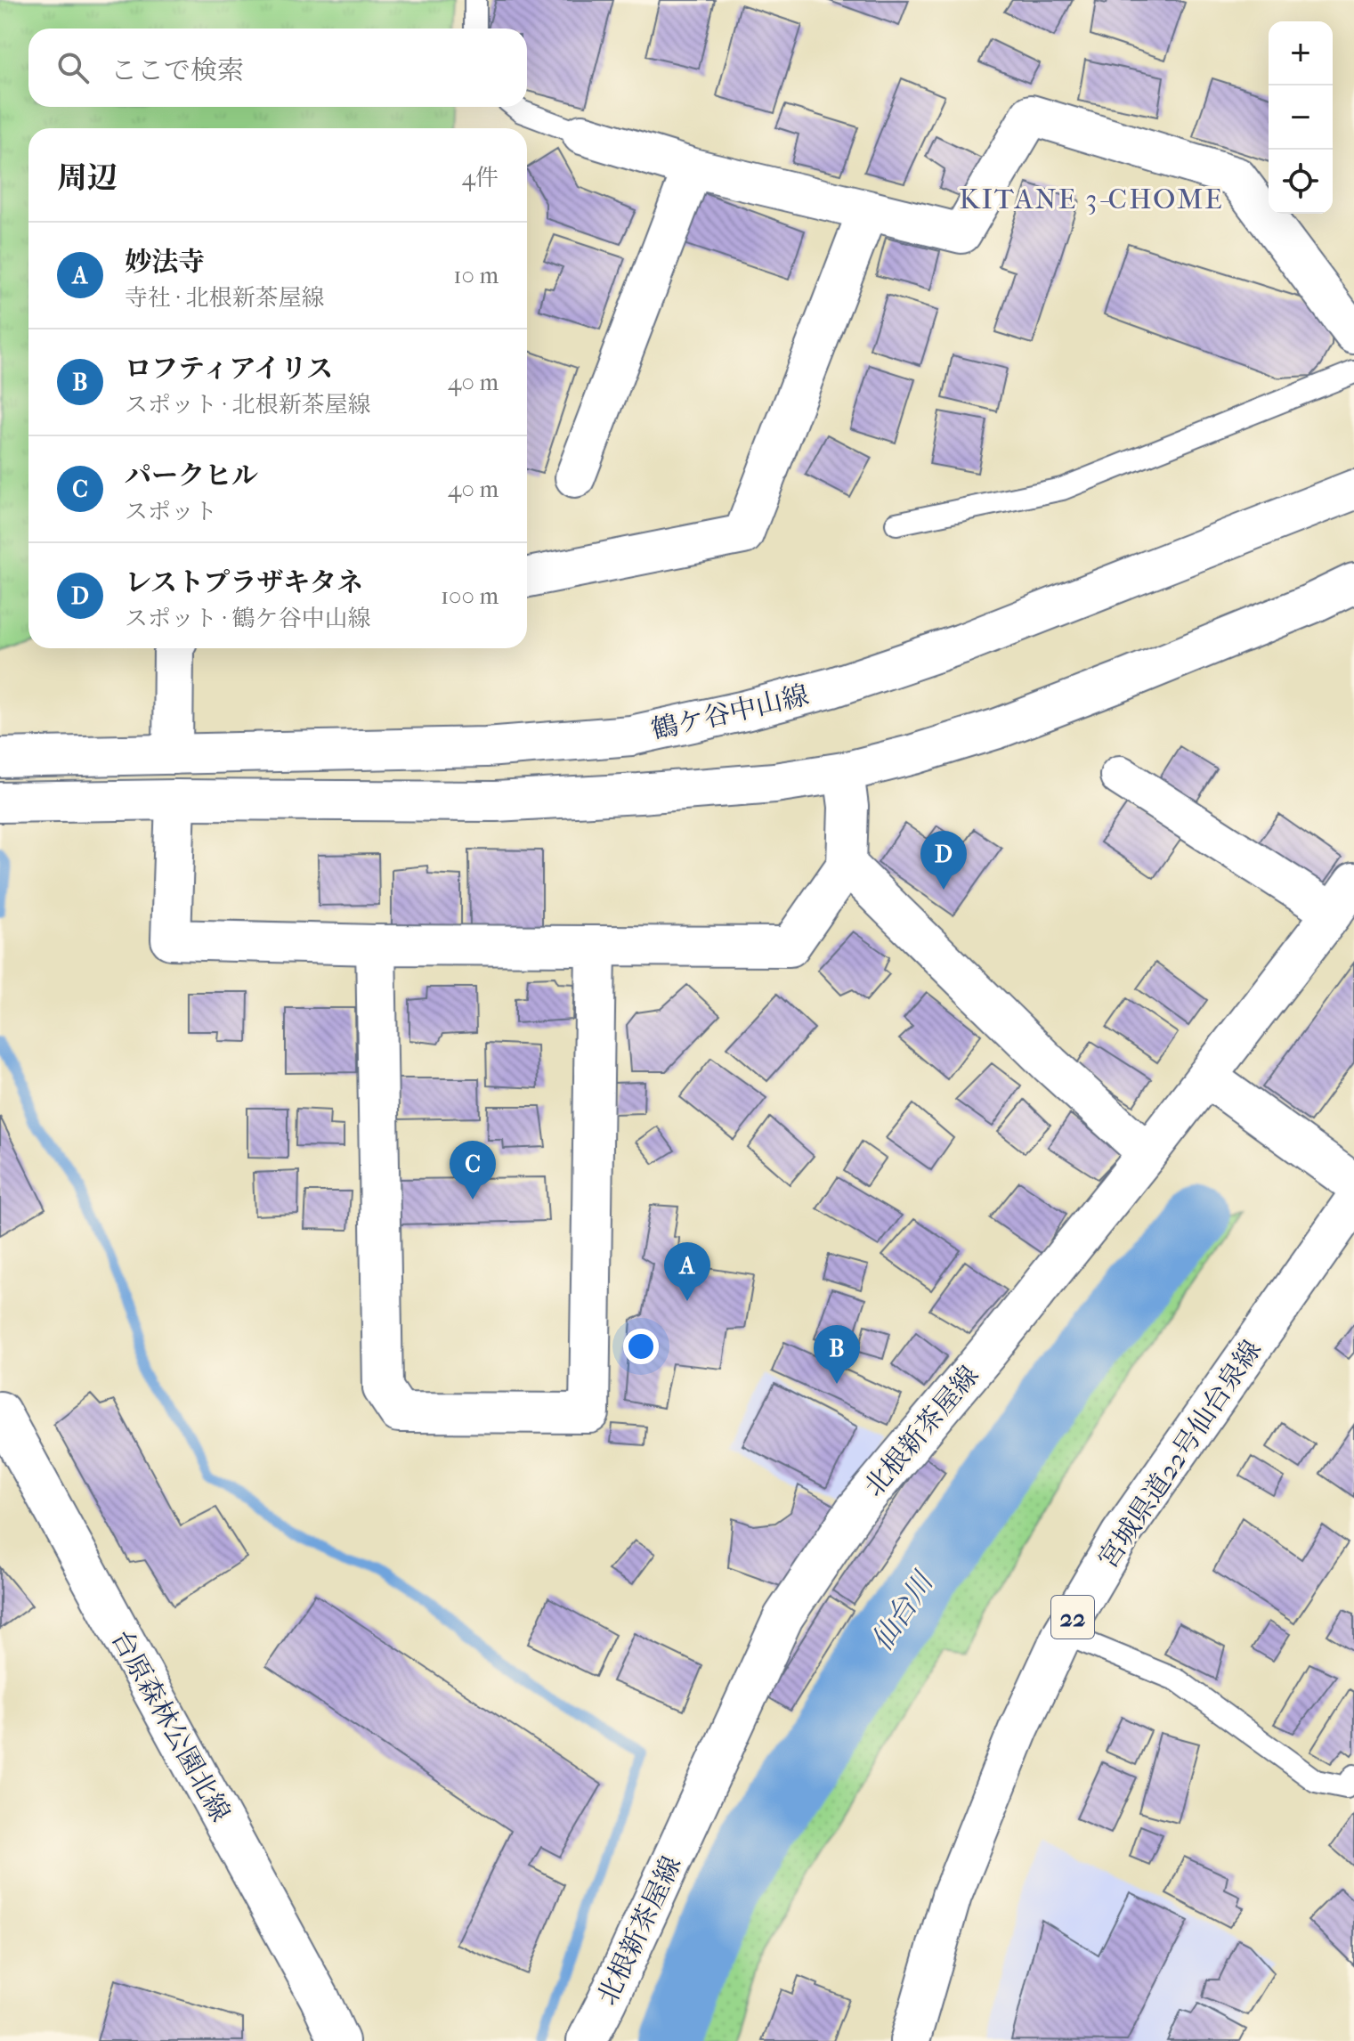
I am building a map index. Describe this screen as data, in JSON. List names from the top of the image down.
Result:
{
  "streets": {
    "street": [
      "鶴ケ谷中山線",
      "北根新茶屋線",
      "宮城県道22号仙台泉線",
      "22",
      "台原森林公園北線"
    ]
  },
  "districts": ["KITANE 3-CHOME"],
  "water": ["仙台川"],
  "page": {
    "map_buttons": ["+", "−"],
    "search": "ここで検索",
    "heading": ["周辺", "4件"],
    "list": [
      {
        "mark": "A",
        "name": "妙法寺",
        "note": "寺社 · 北根新茶屋線",
        "value": "10 m"
      },
      {
        "mark": "B",
        "name": "ロフティアイリス",
        "note": "スポット · 北根新茶屋線",
        "value": "40 m"
      },
      {
        "mark": "C",
        "name": "パークヒル",
        "note": "スポット",
        "value": "40 m"
      },
      {
        "mark": "D",
        "name": "レストプラザキタネ",
        "note": "スポット · 鶴ケ谷中山線",
        "value": "100 m"
      }
    ],
    "pins": [
      "D",
      "C",
      "A",
      "B"
    ]
  }
}
